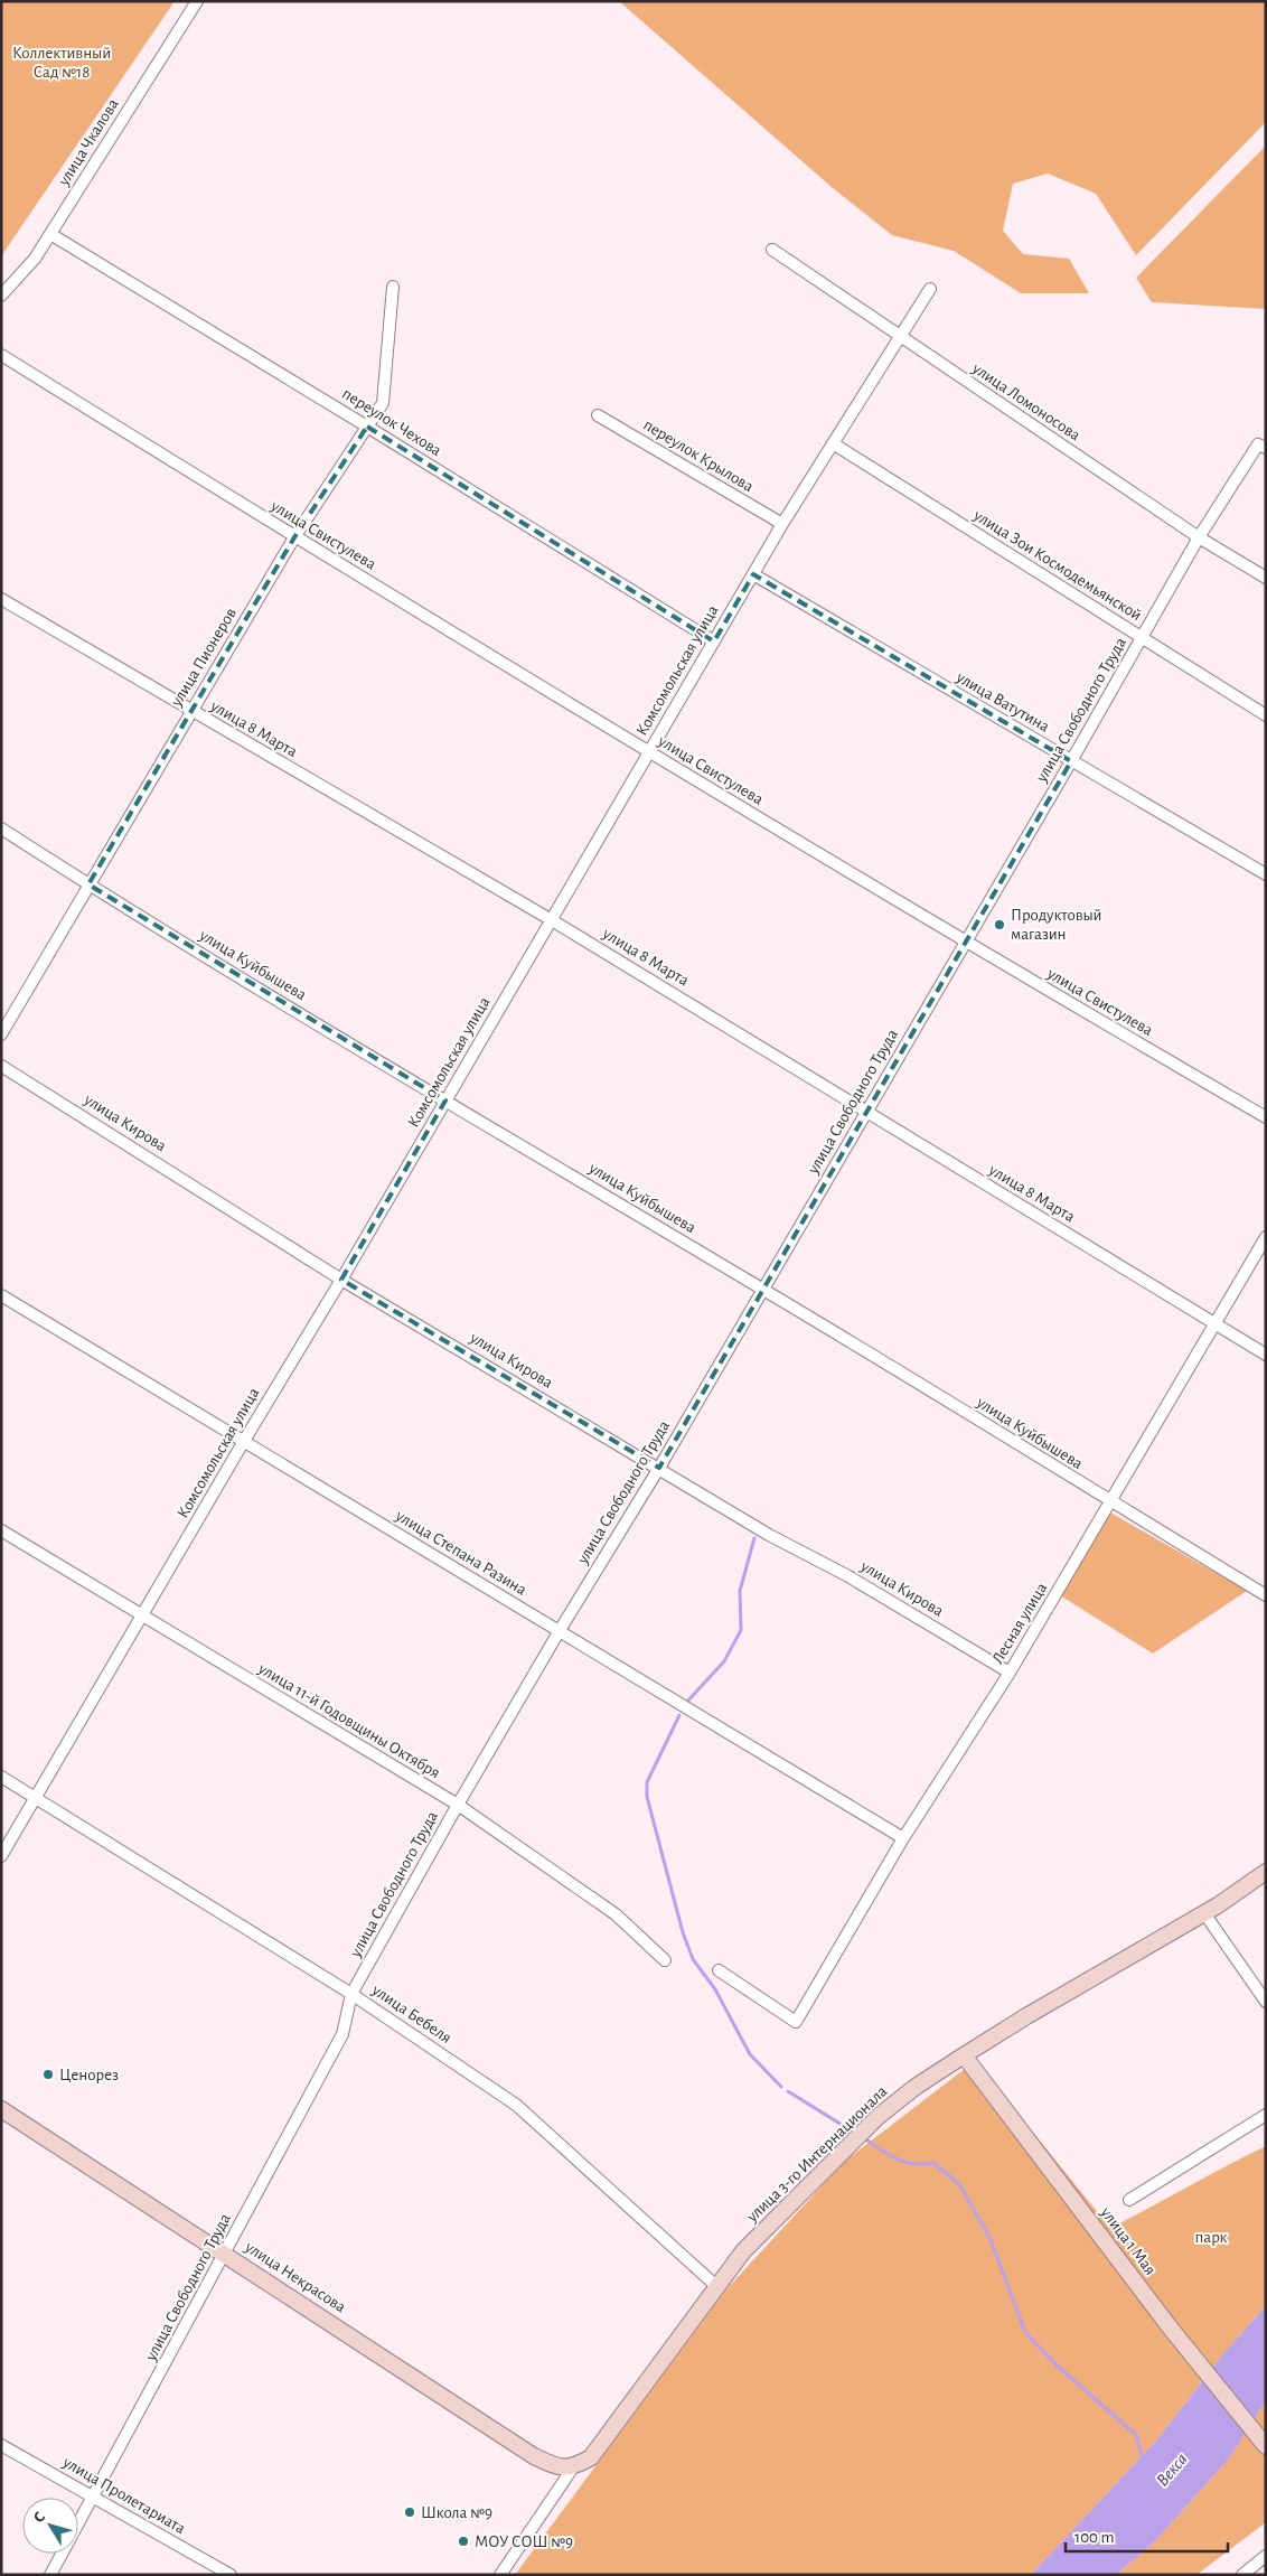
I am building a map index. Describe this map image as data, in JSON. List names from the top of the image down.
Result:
{
  "streets": {
    "street": [
      "улица Чкалова",
      "улица Ломоносова",
      "переулок Чехова",
      "переулок Крылова",
      "улица Свистулева",
      "улица Зои Космодемьянской",
      "улица Пионеров",
      "Комсомольская улица",
      "улица Ватутина",
      "улица Свободного Труда",
      "улица 8 Марта",
      "улица Куйбышева",
      "улица Кирова",
      "улица Степана Разина",
      "Лесная улица",
      "улица 11-й Годовщины Октября",
      "улица Бебеля",
      "улица 3-го Интернационала",
      "улица 1 Мая",
      "улица Некрасова",
      "улица Пролетариата"
    ]
  },
  "crossings": [
    ["улица Чкалова", "переулок Чехова"],
    ["улица Ломоносова", "Комсомольская улица"],
    ["улица Ломоносова", "улица Свободного Труда"],
    ["переулок Чехова", "улица Пионеров"],
    ["переулок Чехова", "Комсомольская улица"],
    ["переулок Крылова", "Комсомольская улица"],
    ["улица Свистулева", "улица Пионеров"],
    ["улица Свистулева", "Комсомольская улица"],
    ["улица Свистулева", "улица Свободного Труда"],
    ["улица Зои Космодемьянской", "Комсомольская улица"],
    ["улица Зои Космодемьянской", "улица Свободного Труда"],
    ["улица Пионеров", "улица 8 Марта"],
    ["улица Пионеров", "улица Куйбышева"],
    ["Комсомольская улица", "улица Ватутина"],
    ["Комсомольская улица", "улица 8 Марта"],
    ["Комсомольская улица", "улица Куйбышева"],
    ["Комсомольская улица", "улица Кирова"],
    ["Комсомольская улица", "улица Степана Разина"],
    ["Комсомольская улица", "улица 11-й Годовщины Октября"],
    ["Комсомольская улица", "улица Бебеля"],
    ["улица Ватутина", "улица Свободного Труда"],
    ["улица Свободного Труда", "улица 8 Марта"],
    ["улица Свободного Труда", "улица Куйбышева"],
    ["улица Свободного Труда", "улица Кирова"],
    ["улица Свободного Труда", "улица Степана Разина"],
    ["улица Свободного Труда", "улица 11-й Годовщины Октября"],
    ["улица Свободного Труда", "улица Бебеля"],
    ["улица Свободного Труда", "улица Некрасова"],
    ["улица Свободного Труда", "улица Пролетариата"],
    ["улица 8 Марта", "Лесная улица"],
    ["улица Куйбышева", "Лесная улица"],
    ["улица Кирова", "Лесная улица"],
    ["улица Степана Разина", "Лесная улица"],
    ["улица Бебеля", "улица 3-го Интернационала"],
    ["улица 3-го Интернационала", "улица 1 Мая"],
    ["улица 3-го Интернационала", "улица Некрасова"]
  ],
  "water": ["Векса"],
  "parks": ["Коллективный Сад №18", "парк"],
  "places": [
    "Продуктовый магазин",
    "Ценорез",
    "Школа №9",
    "МОУ СОШ №9"
  ],
  "scale_bar": "100 m",
  "north": "top left"
}
